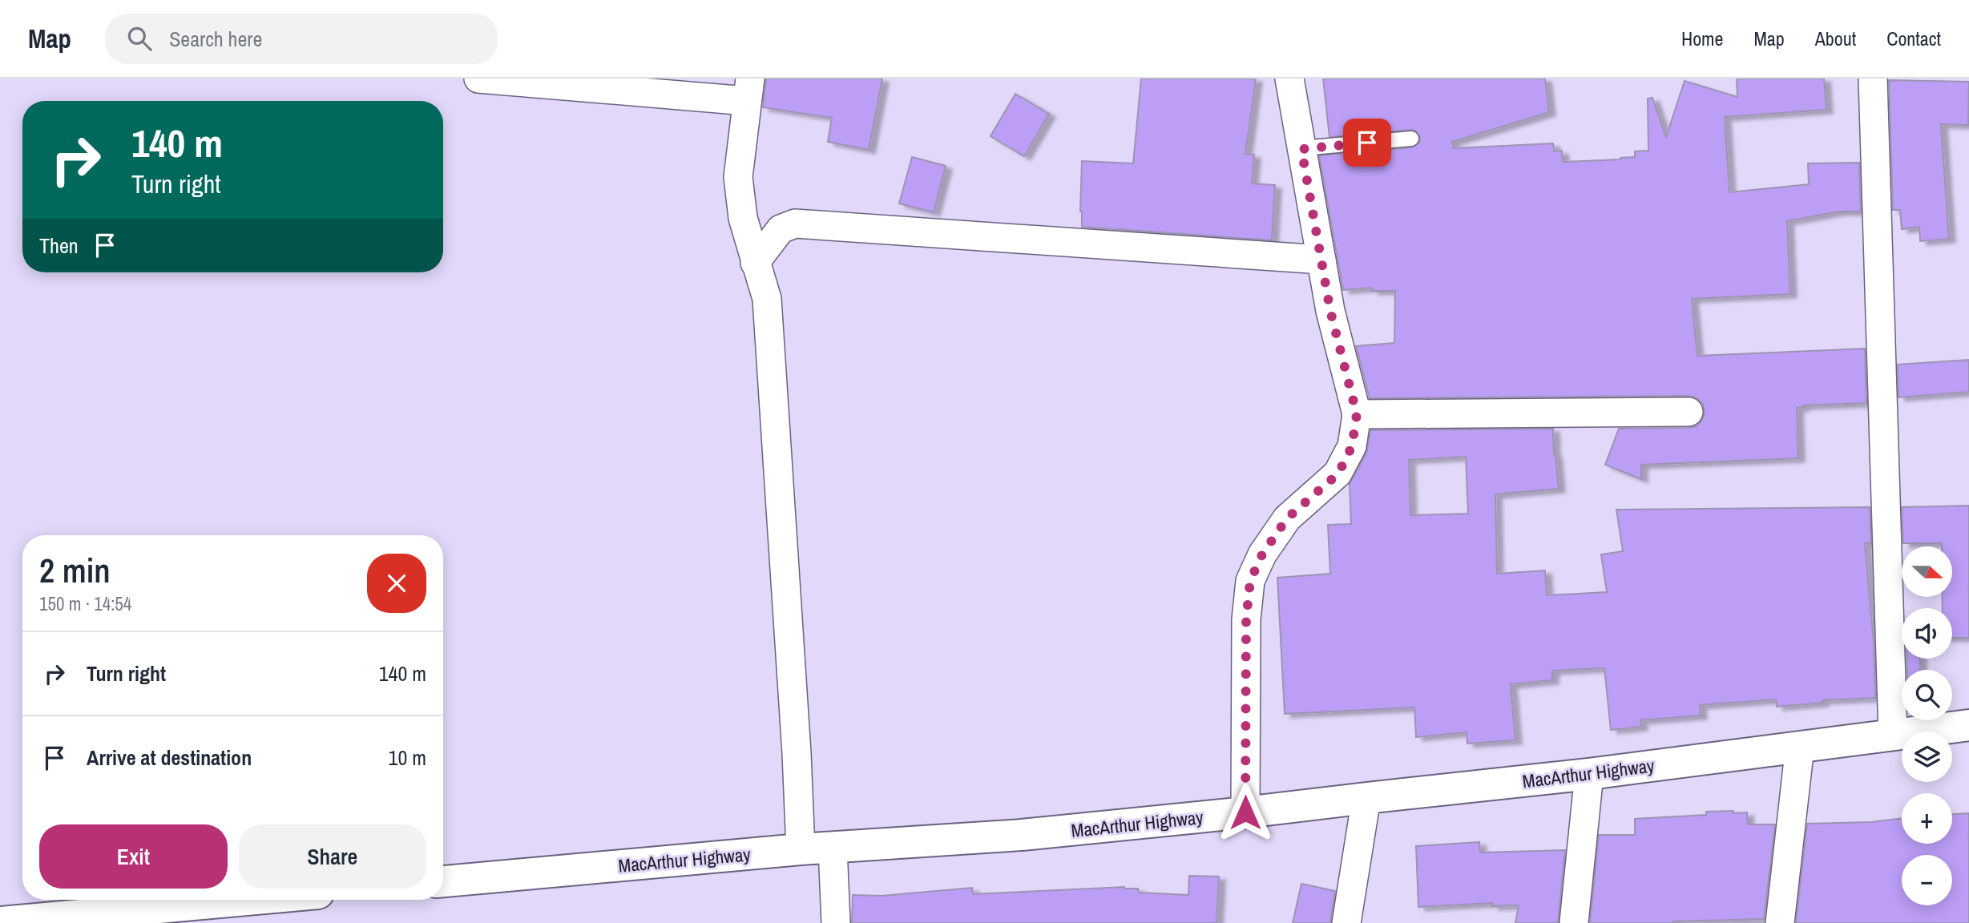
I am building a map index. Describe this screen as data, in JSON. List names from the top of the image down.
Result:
{
  "streets": {
    "highway": ["MacArthur Highway"]
  },
  "north": "right",
  "page": {
    "header": "Map",
    "search": "Search here",
    "nav": [
      "Home",
      "Map",
      "About",
      "Contact"
    ],
    "turn": ["140 m", "Turn right"],
    "then": "Then",
    "heading": ["2 min", "150 m · 14:54"],
    "map_buttons": ["+", "−"],
    "list": [
      {
        "name": "Turn right",
        "value": "140 m"
      },
      {
        "name": "Arrive at destination",
        "value": "10 m"
      }
    ],
    "buttons": ["Exit", "Share"]
  }
}
